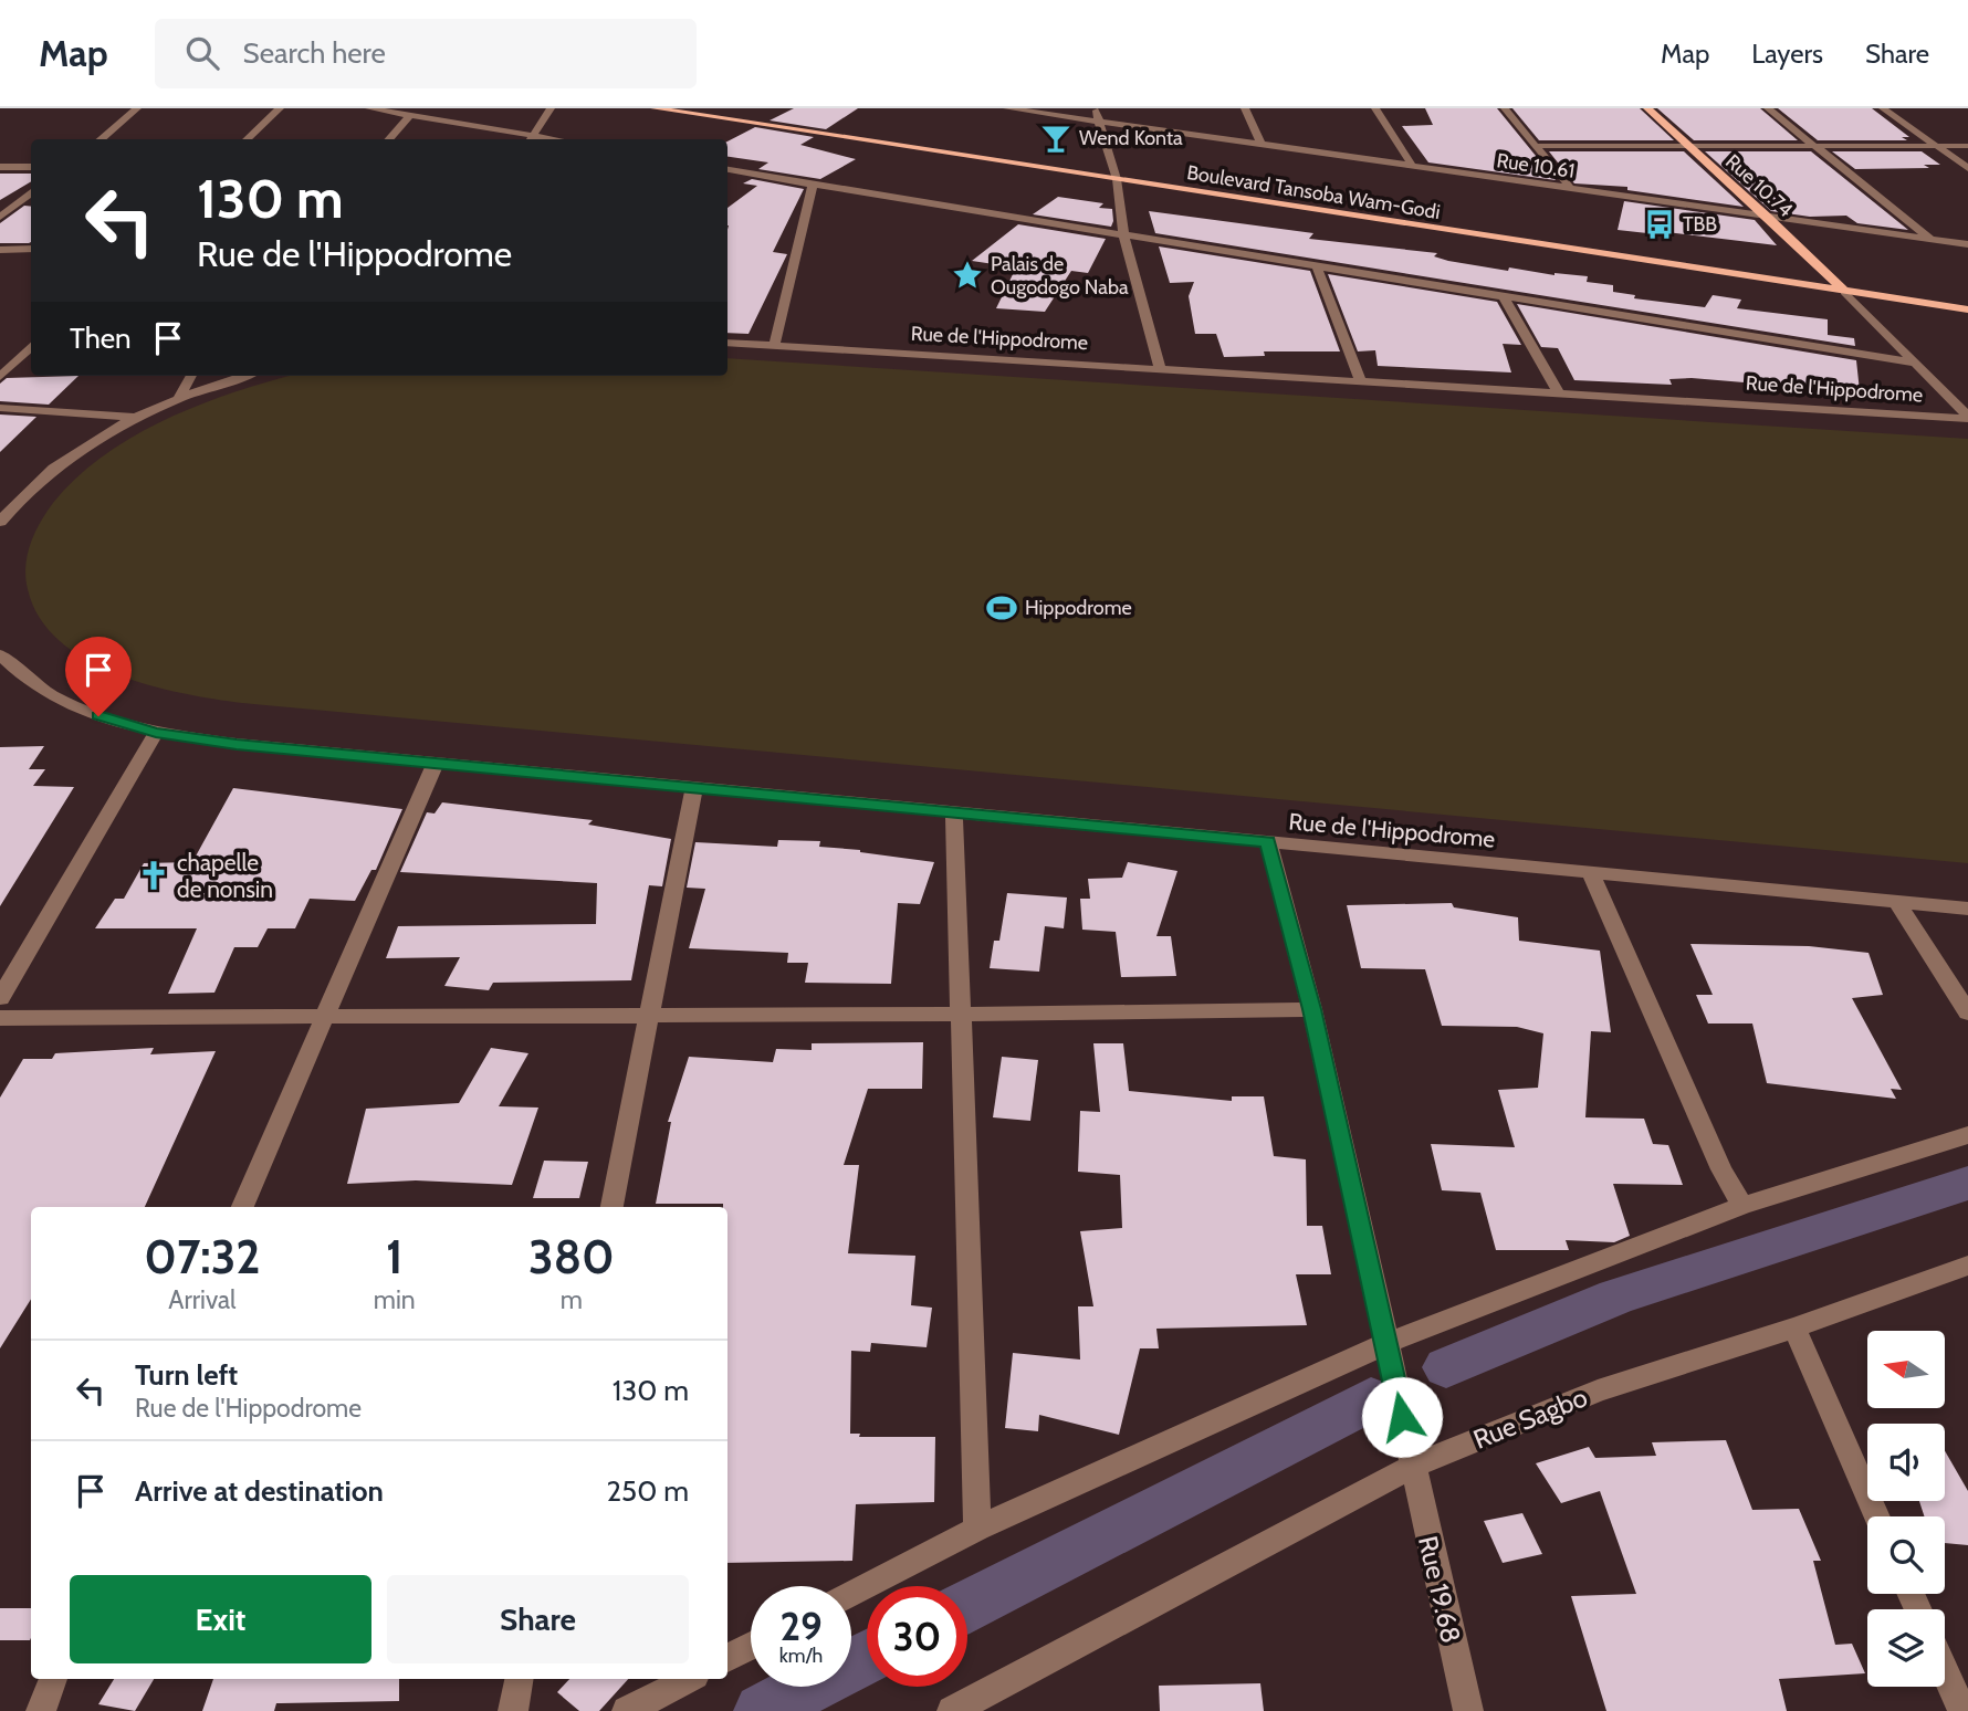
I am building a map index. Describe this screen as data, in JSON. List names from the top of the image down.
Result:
{
  "streets": {
    "main road": ["Rue 10.74", "Boulevard Tansoba Wam-Godi"],
    "street": [
      "Rue 10.61",
      "Rue de l'Hippodrome",
      "Rue Sagbo",
      "Rue 19.68"
    ]
  },
  "crossings": [
    ["Rue 10.61", "Rue 10.74"],
    ["Rue 10.74", "Boulevard Tansoba Wam-Godi"],
    ["Rue de l'Hippodrome", "Rue 19.68"],
    ["Rue Sagbo", "Rue 19.68"]
  ],
  "places": {
    "bar": ["Wend Konta"],
    "bus stop": ["TBB"],
    "place": ["Palais de Ougodogo Naba"],
    "sports": ["Hippodrome"],
    "church": ["chapelle de nonsin"]
  },
  "north": "left",
  "page": {
    "header": "Map",
    "search": "Search here",
    "nav": ["Map", "Layers", "Share"],
    "turn": ["130 m", "Rue de l'Hippodrome"],
    "then": "Then",
    "eta": [
      "07:32",
      "Arrival",
      "1",
      "min",
      "380",
      "m"
    ],
    "list": [
      {
        "name": "Turn left",
        "note": "Rue de l'Hippodrome",
        "value": "130 m"
      },
      {
        "name": "Arrive at destination",
        "value": "250 m"
      }
    ],
    "buttons": ["Exit", "Share"],
    "speed": "29 km/h",
    "limit": "30"
  }
}
